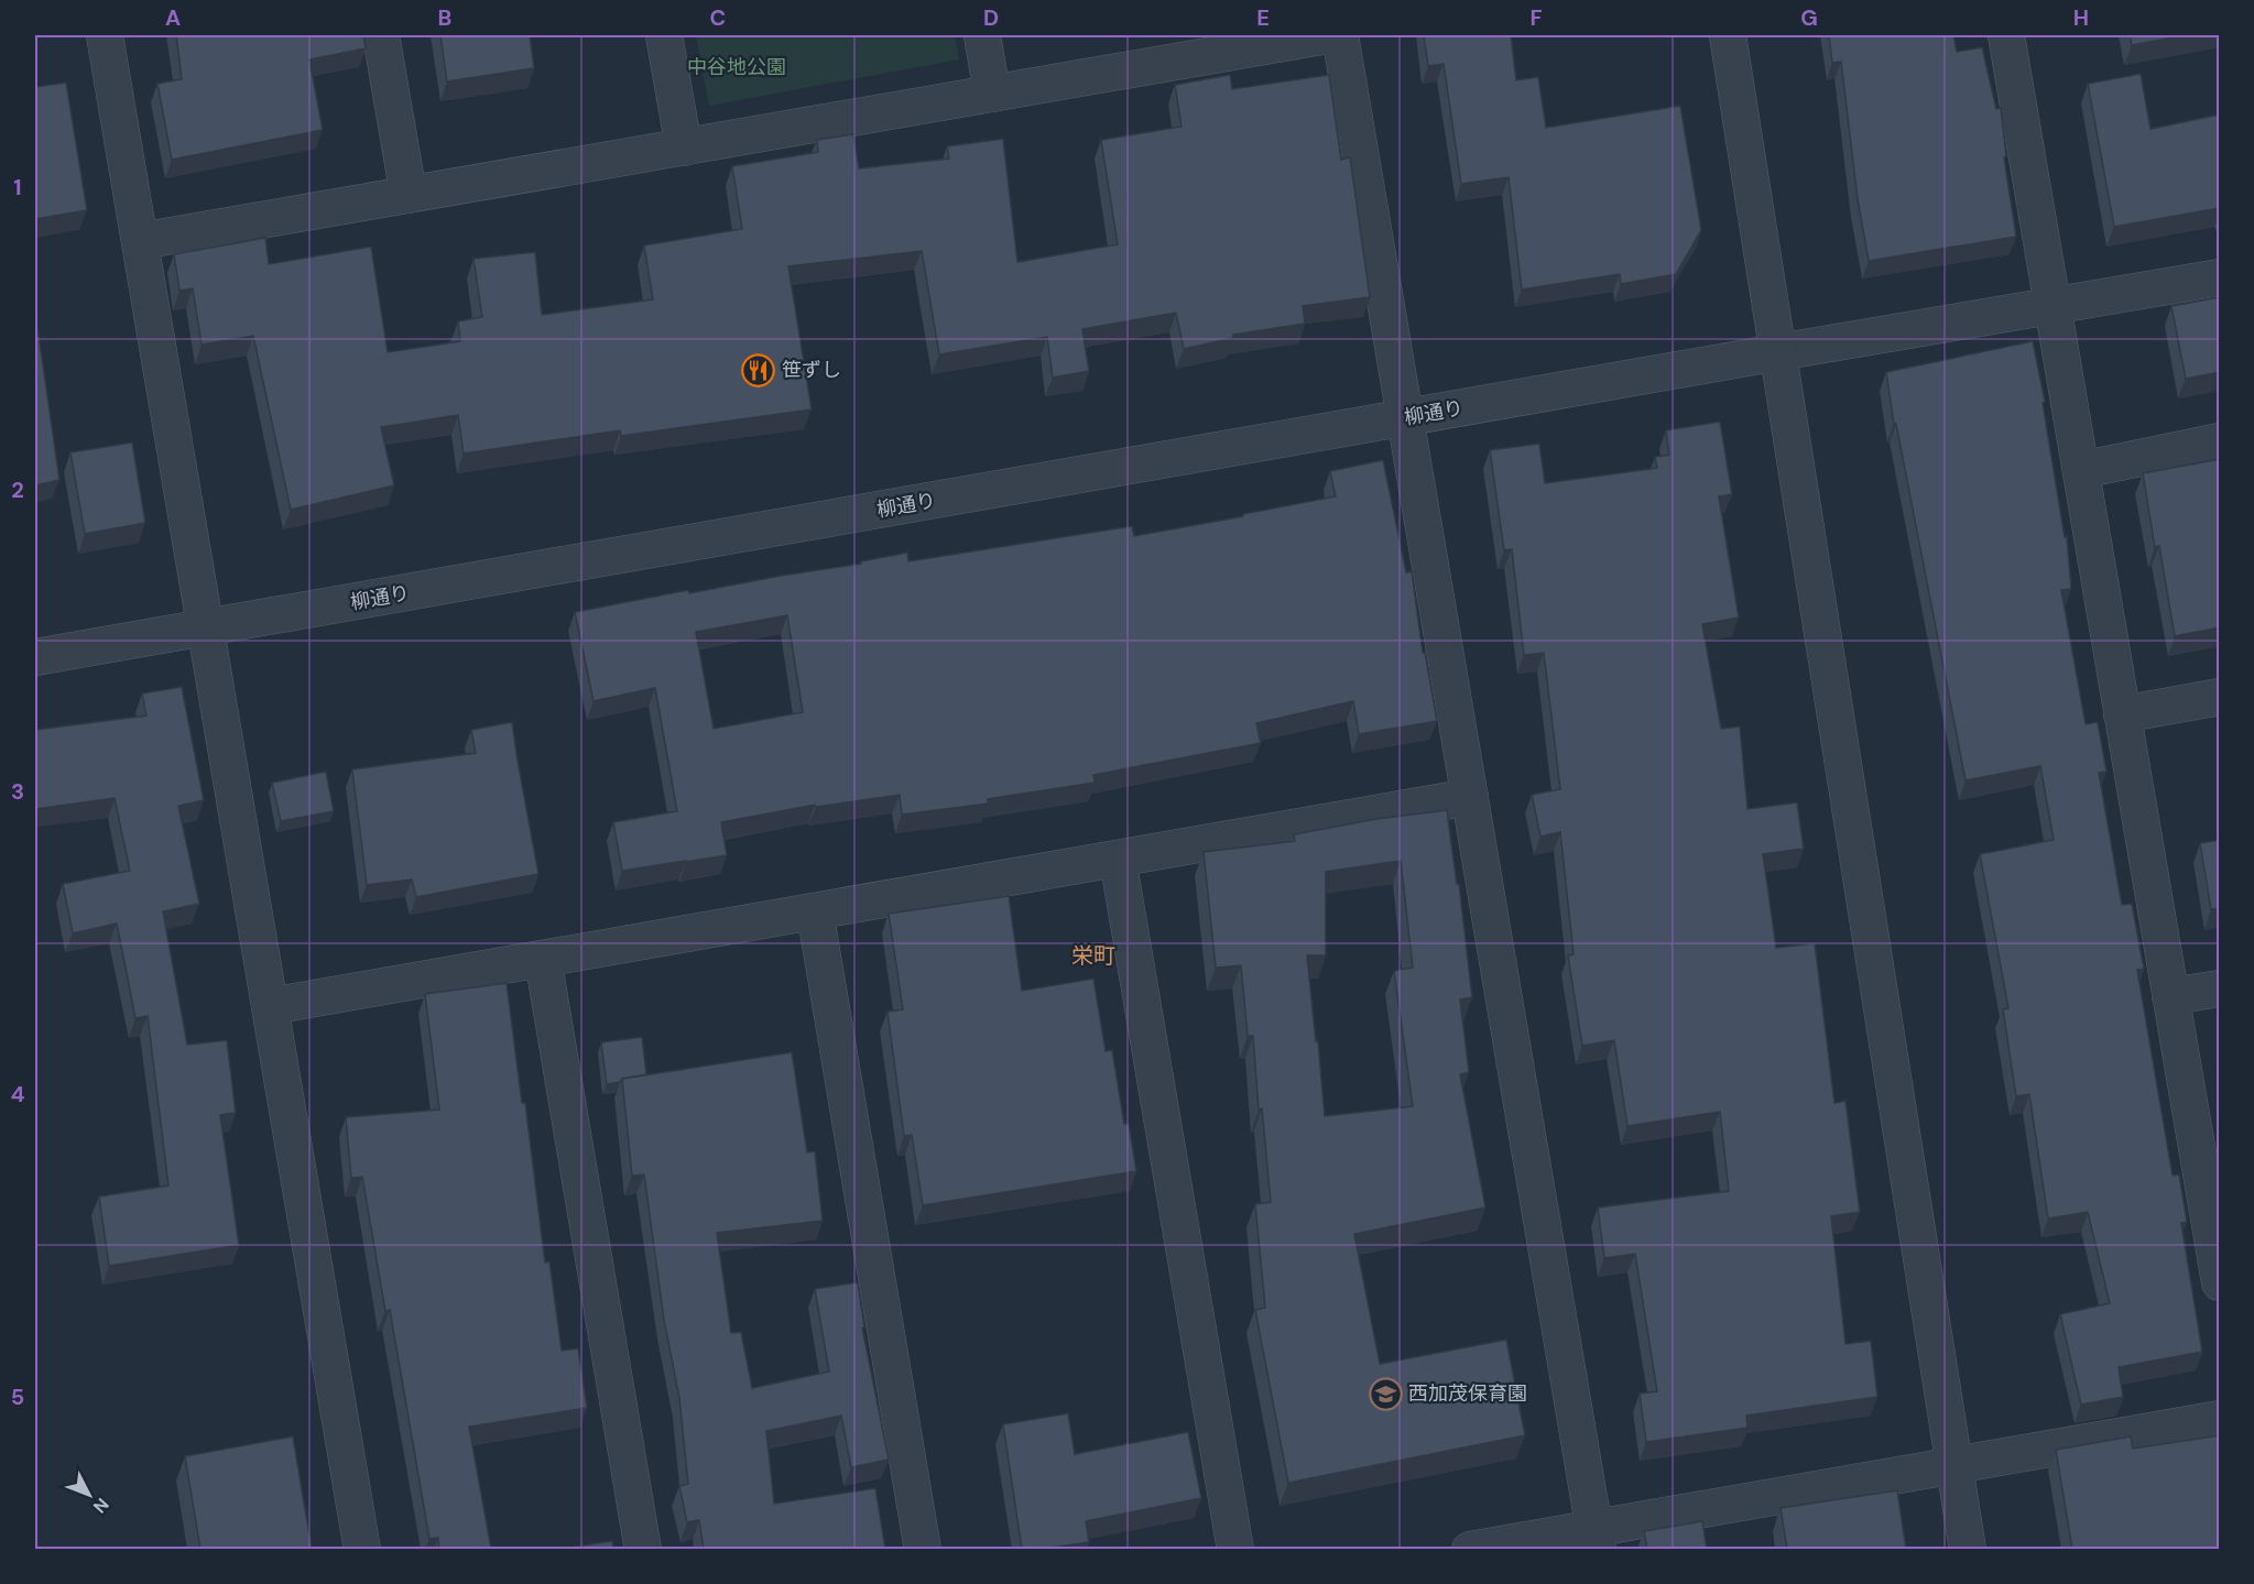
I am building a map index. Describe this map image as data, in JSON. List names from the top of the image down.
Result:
{
  "streets": {
    "street": ["柳通り"]
  },
  "districts": ["栄町"],
  "parks": ["中谷地公園"],
  "places": {
    "restaurant": ["笹ずし"],
    "school or university": ["西加茂保育園"]
  },
  "north": "bottom right",
  "grid": {
    "columns": [
      "A",
      "B",
      "C",
      "D",
      "E",
      "F",
      "G",
      "H"
    ],
    "rows": [
      "1",
      "2",
      "3",
      "4",
      "5"
    ]
  }
}
